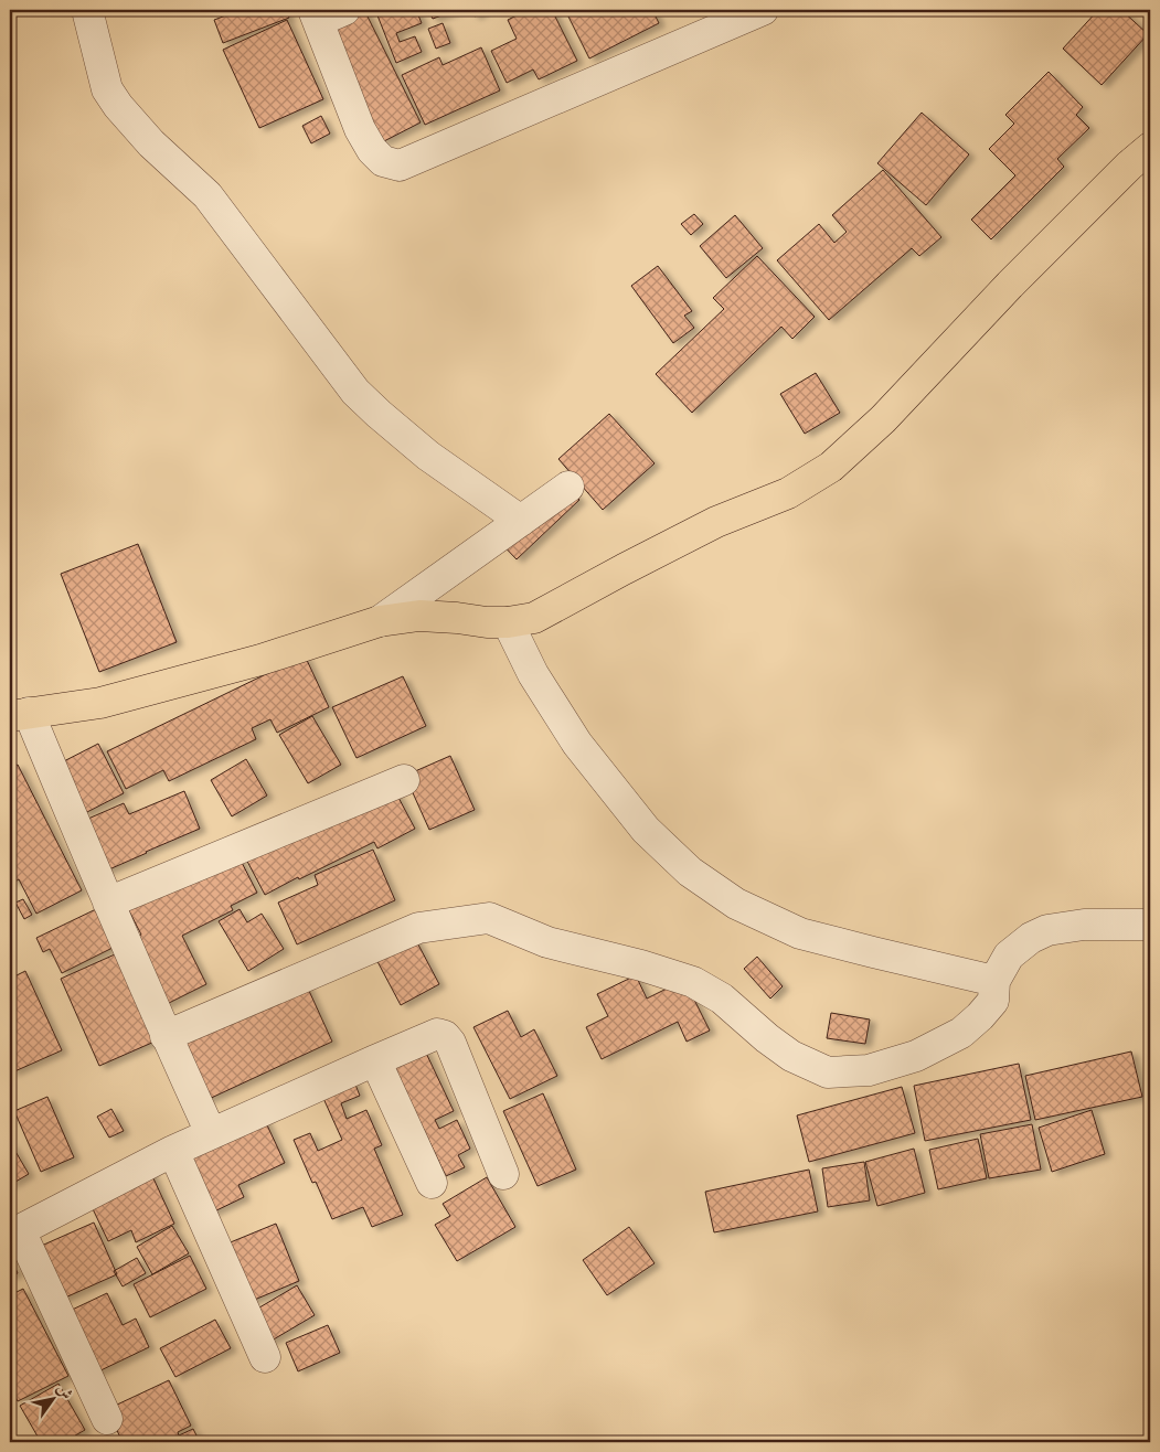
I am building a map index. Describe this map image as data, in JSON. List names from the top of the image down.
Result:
{
  "north": "top right"
}
